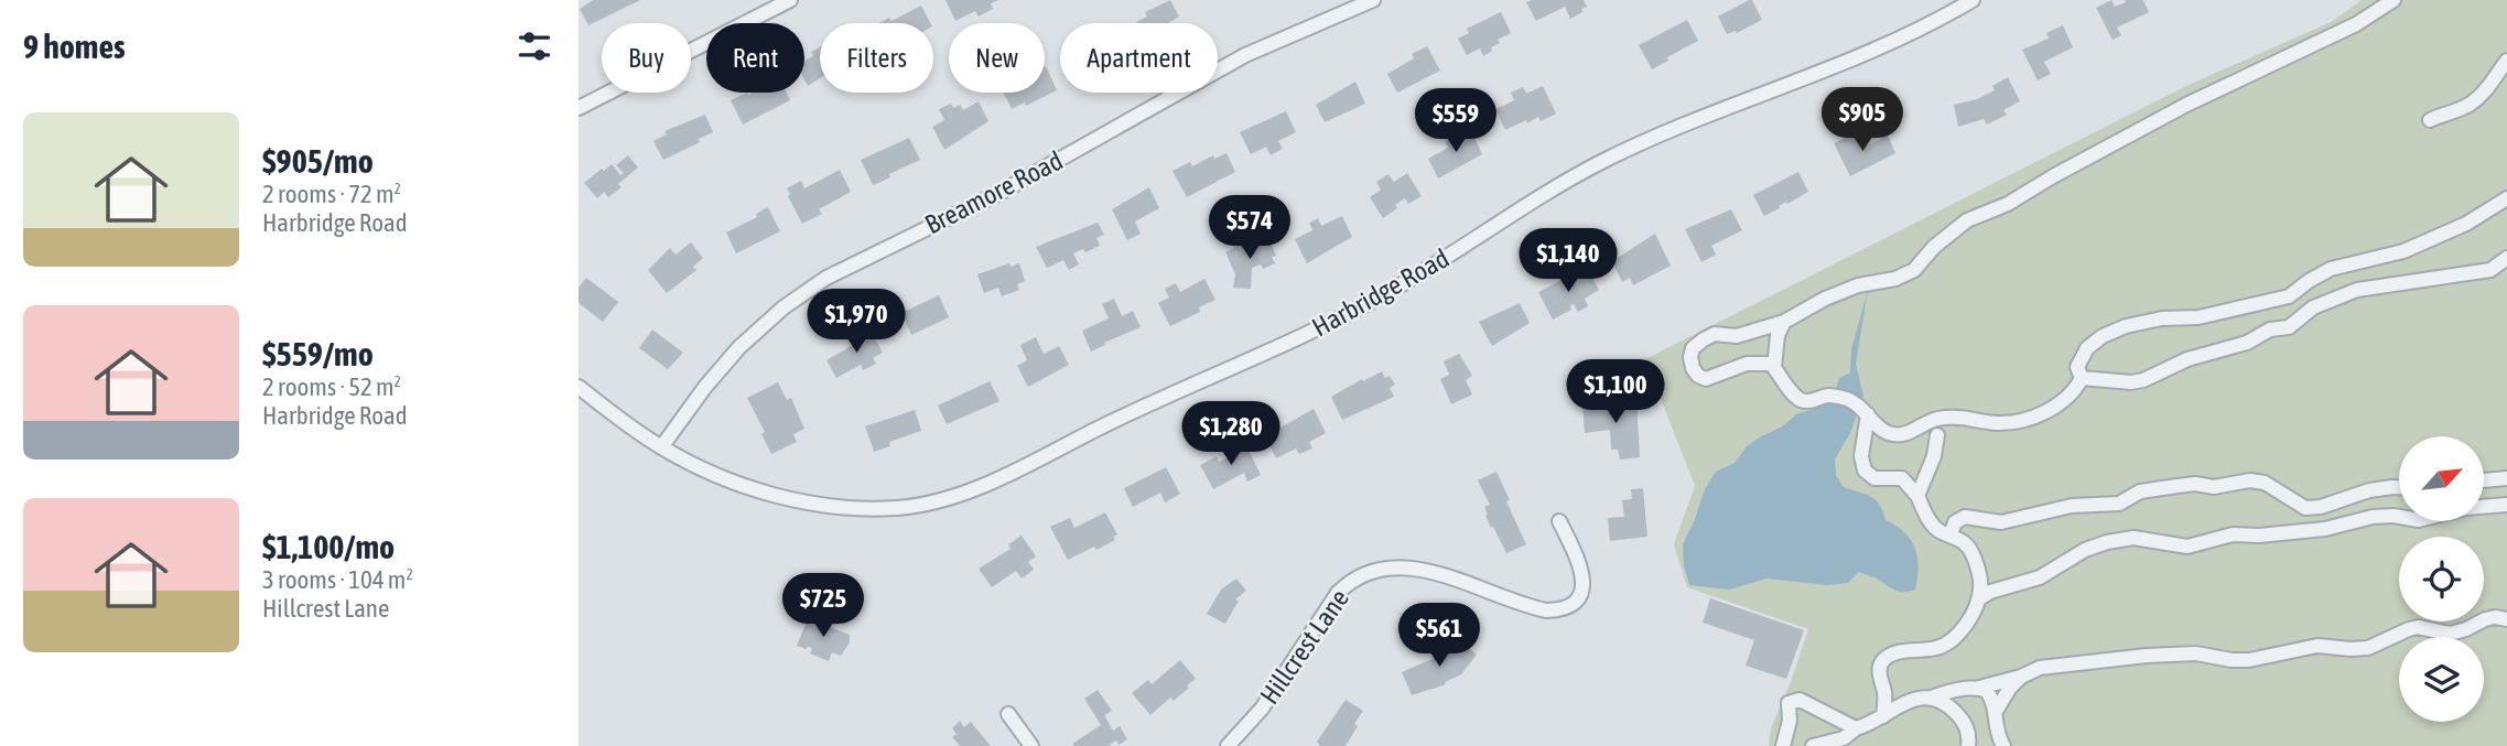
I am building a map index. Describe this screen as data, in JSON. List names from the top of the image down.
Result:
{
  "streets": {
    "street": ["Breamore Road", "Harbridge Road", "Hillcrest Lane"]
  },
  "crossings": [
    ["Breamore Road", "Harbridge Road"]
  ],
  "north": "top right",
  "page": {
    "heading": "9 homes",
    "chip": [
      "Buy",
      "Rent",
      "Filters",
      "New",
      "Apartment"
    ],
    "price": [
      "$905",
      "$559",
      "$574",
      "$1,140",
      "$1,970",
      "$1,100",
      "$1,280",
      "$725",
      "$561"
    ],
    "list": [
      {
        "name": "$905/mo",
        "note": "2 rooms · 72 m² · Harbridge Road"
      },
      {
        "name": "$559/mo",
        "note": "2 rooms · 52 m² · Harbridge Road"
      },
      {
        "name": "$1,100/mo",
        "note": "3 rooms · 104 m² · Hillcrest Lane"
      }
    ]
  }
}
